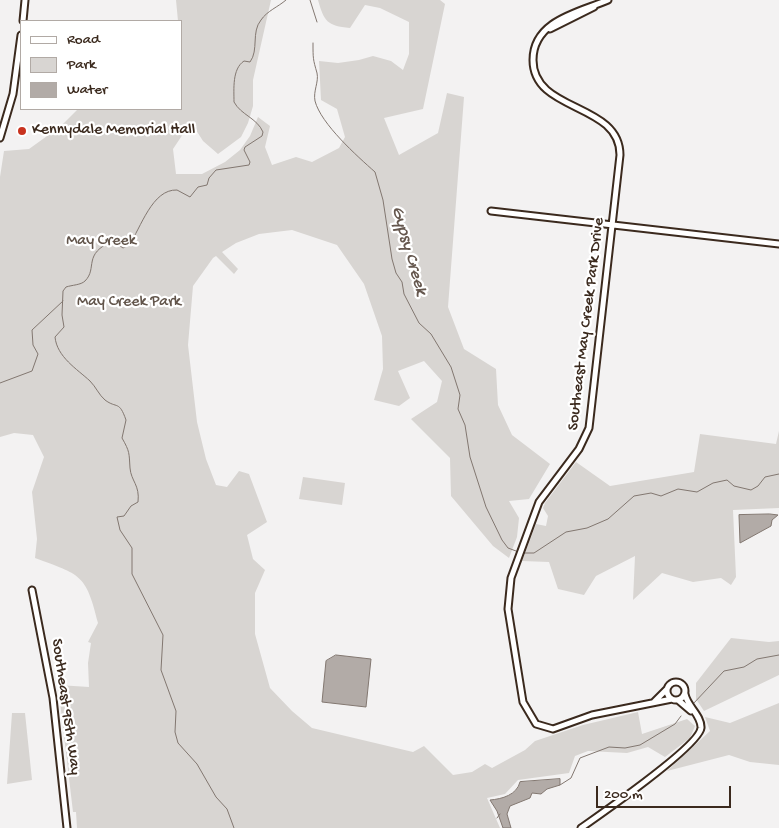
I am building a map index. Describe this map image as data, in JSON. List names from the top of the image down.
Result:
{
  "streets": {
    "street": ["Southeast May Creek Park Drive", "Southeast 95th Way"]
  },
  "water": ["Gypsy Creek"],
  "parks": ["May Creek", "May Creek Park"],
  "places": ["Kennydale Memorial Hall"],
  "legend": ["Road", "Park", "Water"],
  "scale_bar": "200 m"
}
